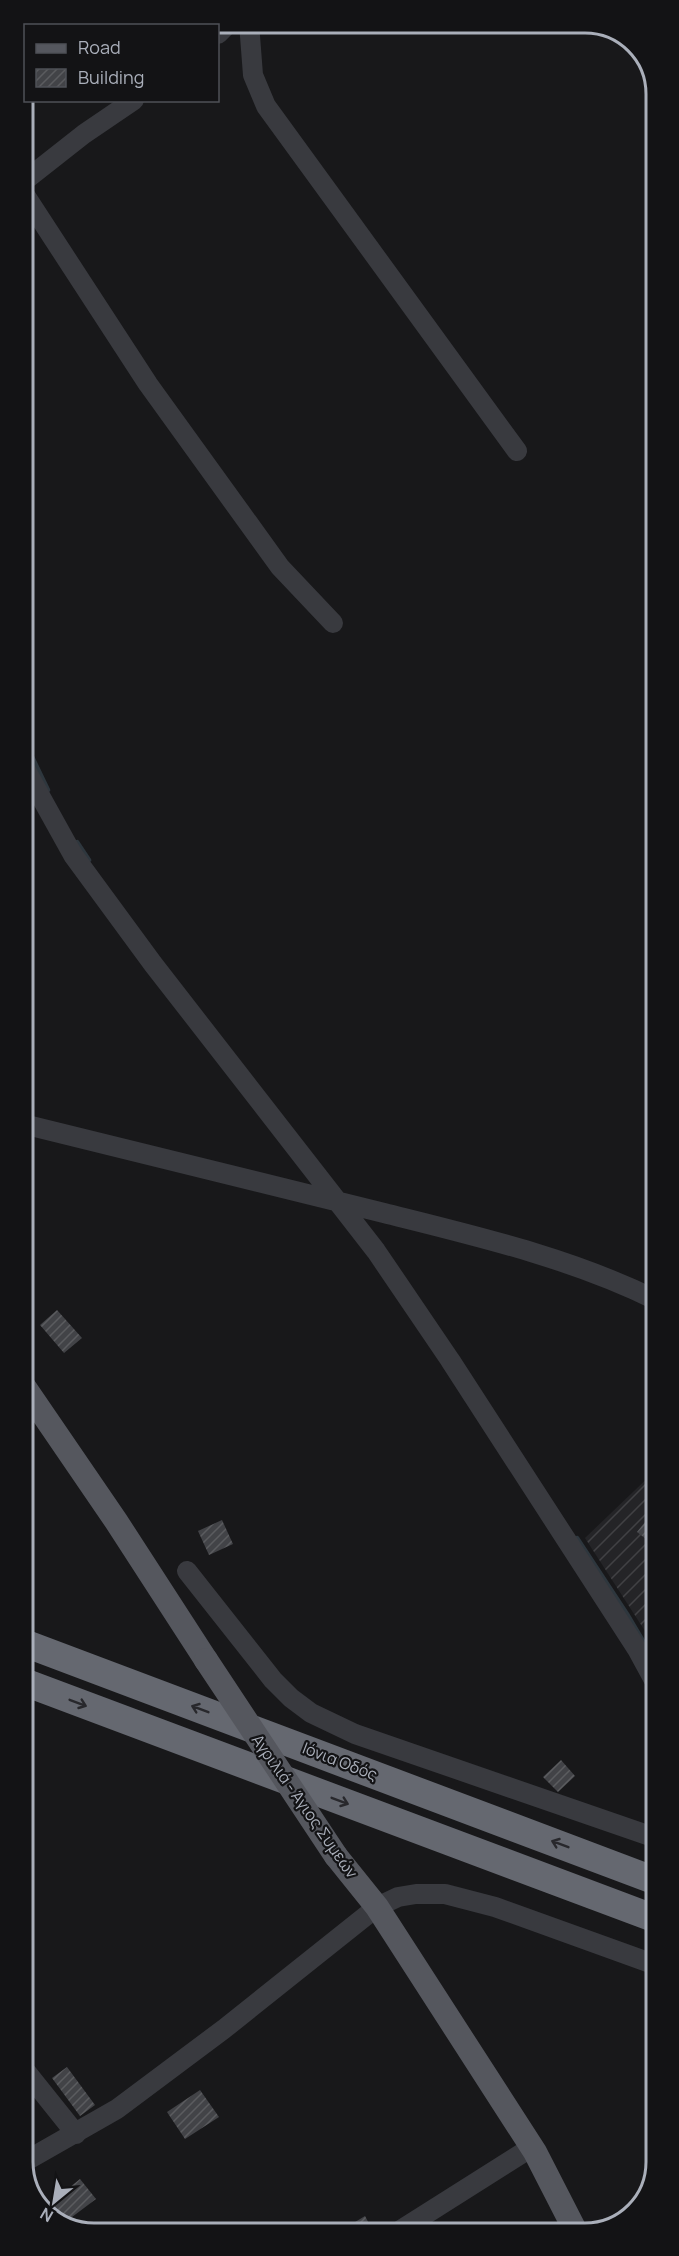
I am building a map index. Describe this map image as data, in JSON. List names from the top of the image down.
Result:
{
  "streets": {
    "highway": ["Ιόνια Οδός"],
    "main road": ["Αγριλιά - Άγιος Συμεών"]
  },
  "legend": ["Road", "Building"],
  "north": "bottom left"
}
